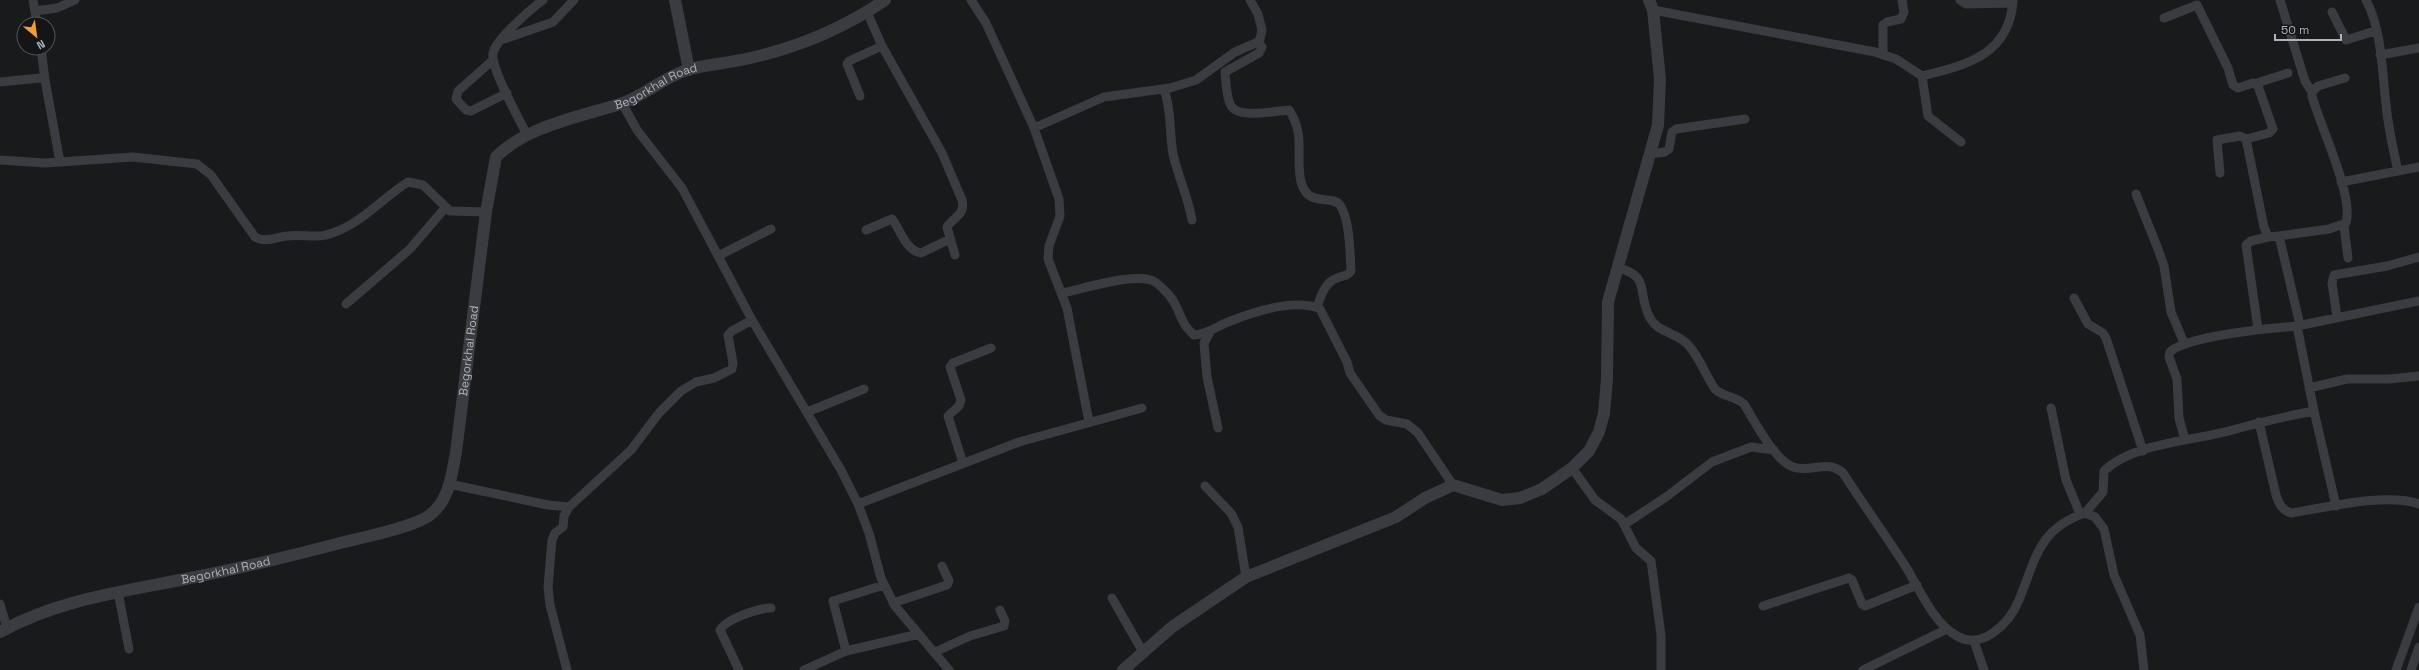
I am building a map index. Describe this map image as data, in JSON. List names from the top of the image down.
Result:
{
  "streets": {
    "street": ["Begorkhal Road"]
  },
  "scale_bar": "50 m",
  "north": "bottom right"
}
